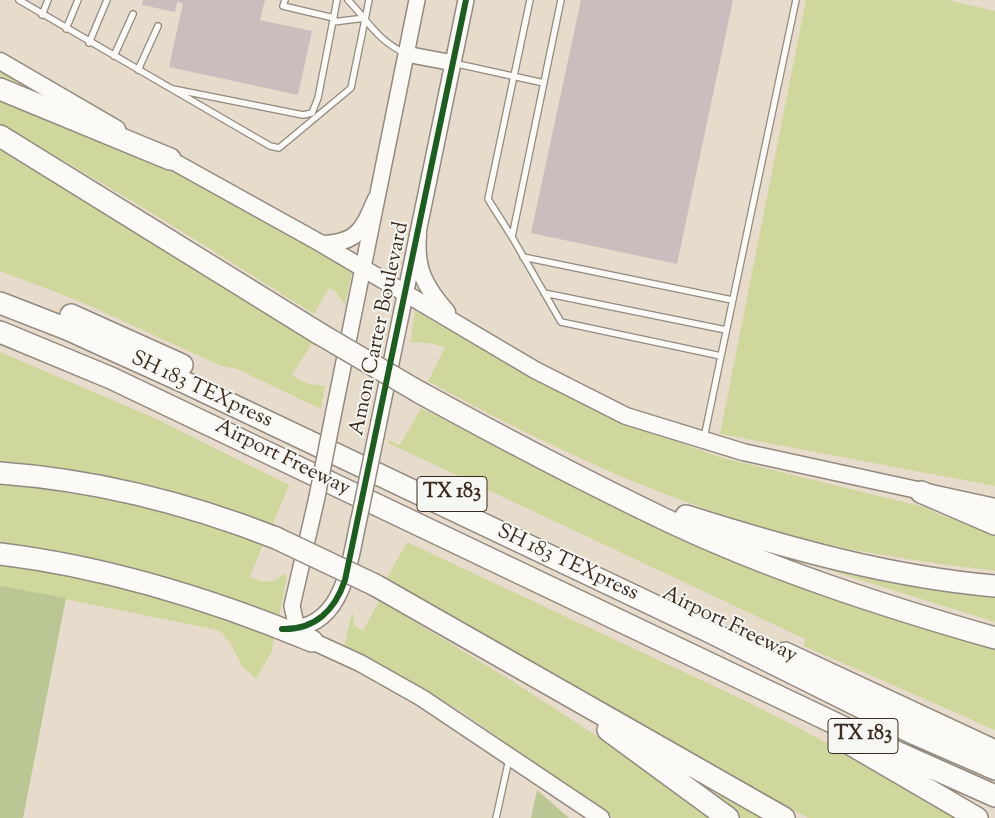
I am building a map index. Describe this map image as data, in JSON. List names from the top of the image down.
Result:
{
  "streets": {
    "highway": ["SH 183 TEXpress", "Airport Freeway", "TX 183"],
    "street": ["Amon Carter Boulevard"]
  }
}
